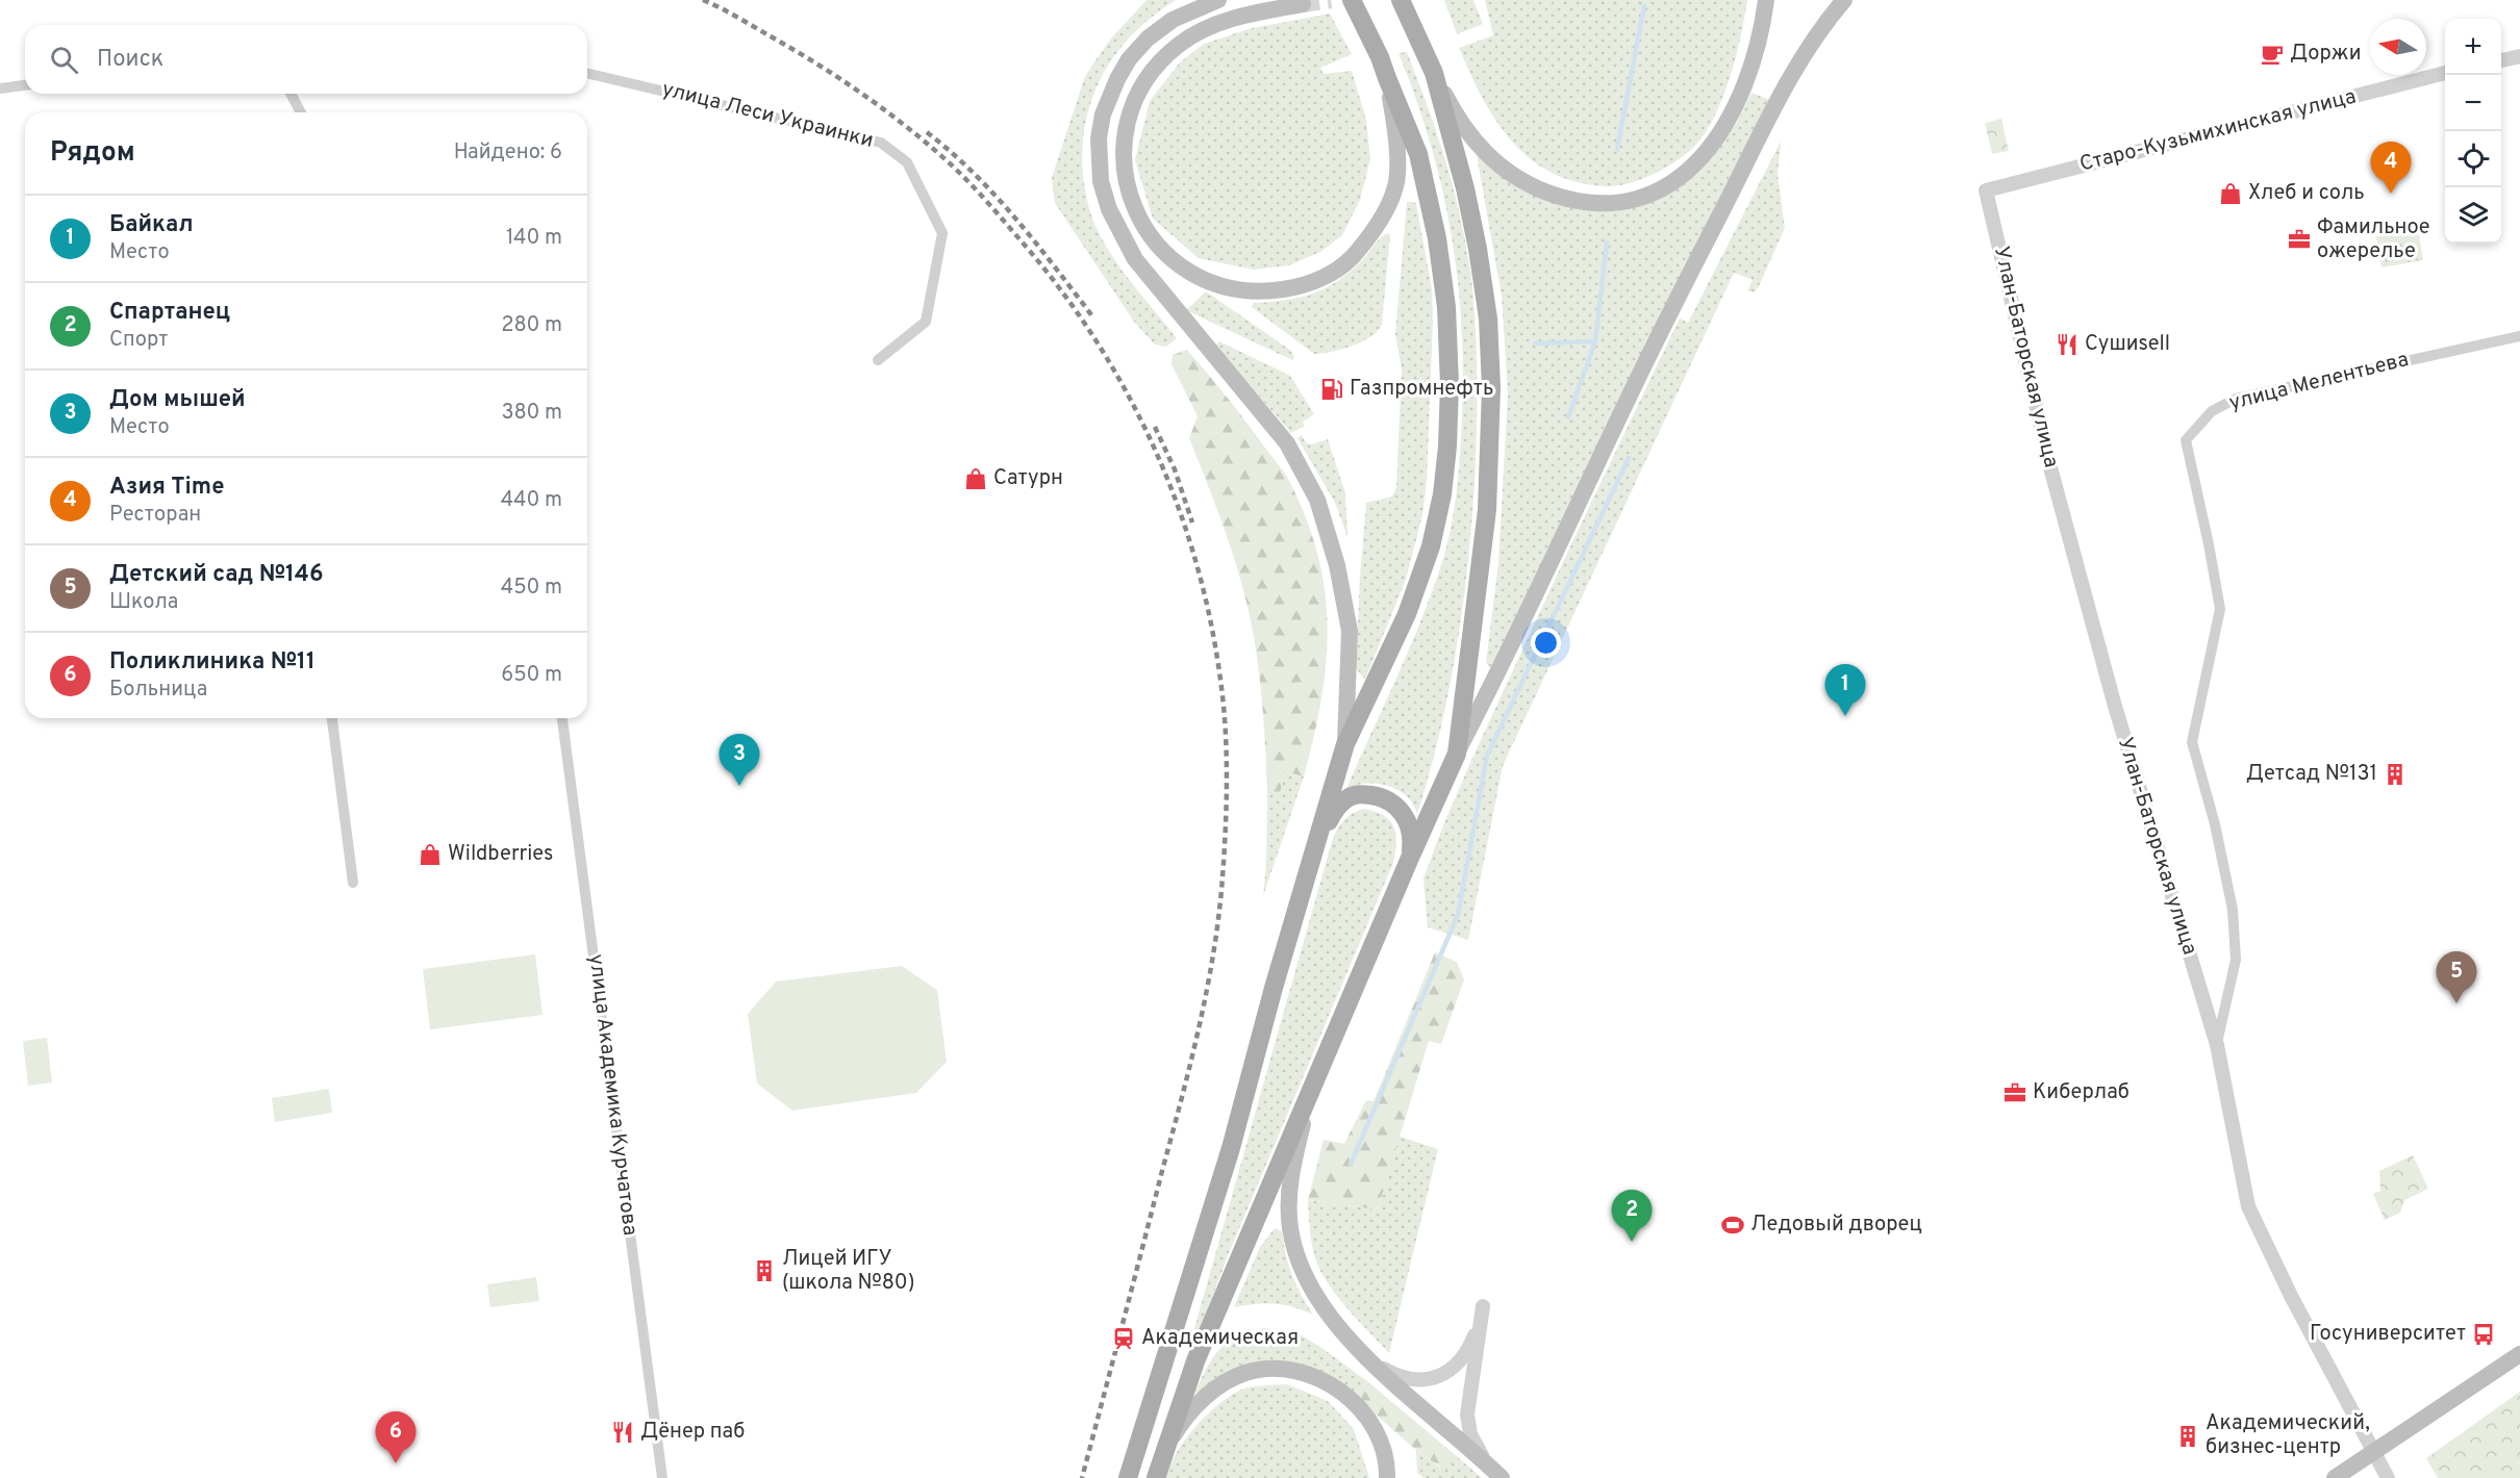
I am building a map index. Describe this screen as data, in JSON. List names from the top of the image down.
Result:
{
  "streets": {
    "street": [
      "улица Леси Украинки",
      "Старо-Кузьмихинская улица",
      "Улан-Баторская улица",
      "улица Мелентьева",
      "улица Академика Курчатова"
    ]
  },
  "crossings": [
    ["Старо-Кузьмихинская улица", "Улан-Баторская улица"],
    ["Улан-Баторская улица", "улица Мелентьева"]
  ],
  "places": {
    "cafe": ["Доржи"],
    "shop": ["Хлеб и соль", "Сатурн", "Wildberries"],
    "office": ["Фамильное ожерелье", "Киберлаб"],
    "restaurant": ["Сушиsell", "Дёнер паб"],
    "fuel station": ["Газпромнефть"],
    "building": ["Детсад №131", "Лицей ИГУ (школа №80)", "Академический, бизнес-центр"],
    "sports": ["Ледовый дворец"],
    "bus stop": ["Госуниверситет"],
    "station": ["Академическая"]
  },
  "north": "left",
  "page": {
    "map_buttons": ["+", "−"],
    "search": "Поиск",
    "heading": ["Рядом", "Найдено: 6"],
    "pins": [
      "4",
      "1",
      "3",
      "5",
      "2",
      "6"
    ],
    "list": [
      {
        "mark": "1",
        "name": "Байкал",
        "note": "Место",
        "value": "140 m"
      },
      {
        "mark": "2",
        "name": "Спартанец",
        "note": "Спорт",
        "value": "280 m"
      },
      {
        "mark": "3",
        "name": "Дом мышей",
        "note": "Место",
        "value": "380 m"
      },
      {
        "mark": "4",
        "name": "Азия Time",
        "note": "Ресторан",
        "value": "440 m"
      },
      {
        "mark": "5",
        "name": "Детский сад №146",
        "note": "Школа",
        "value": "450 m"
      },
      {
        "mark": "6",
        "name": "Поликлиника №11",
        "note": "Больница",
        "value": "650 m"
      }
    ]
  }
}
